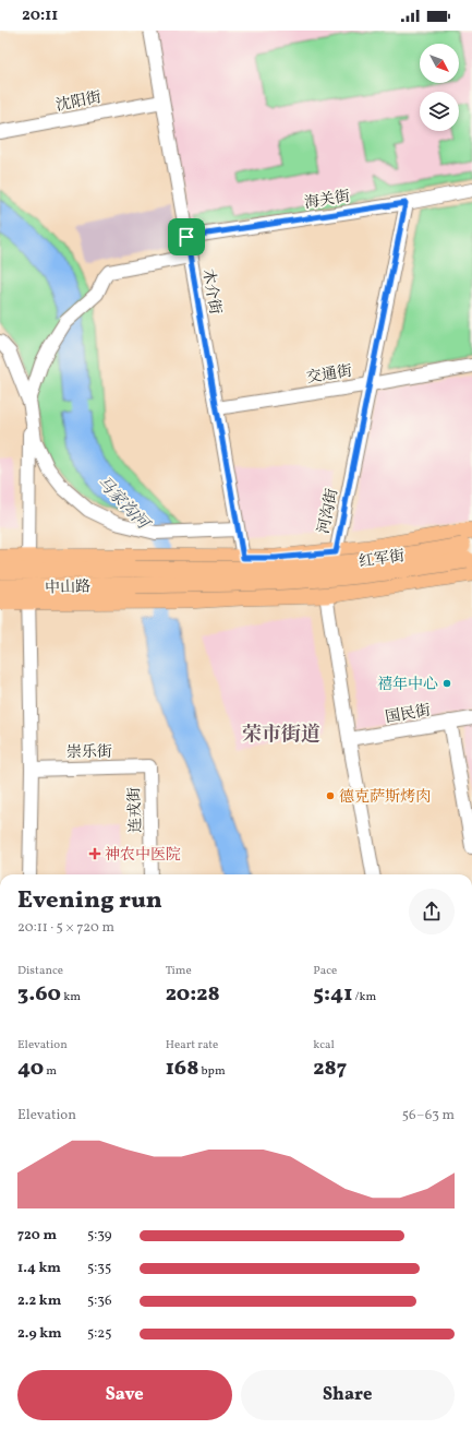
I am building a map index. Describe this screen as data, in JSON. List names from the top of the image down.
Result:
{
  "streets": {
    "main road": ["红军街", "中山路"],
    "street": [
      "沈阳街",
      "海关街",
      "木介街",
      "交通街",
      "河沟街",
      "国民街",
      "崇乐街",
      "连戎街"
    ]
  },
  "crossings": [
    ["沈阳街", "木介街"],
    ["海关街", "木介街"],
    ["海关街", "河沟街"],
    ["木介街", "交通街"],
    ["木介街", "红军街"],
    ["交通街", "河沟街"],
    ["河沟街", "红军街"],
    ["河沟街", "国民街"],
    ["红军街", "中山路"],
    ["崇乐街", "连戎街"]
  ],
  "districts": ["荣市街道"],
  "water": ["马家沟河"],
  "places": {
    "other": ["禧年中心", "德克萨斯烤肉"],
    "health": ["神农中医院"]
  },
  "north": "bottom right",
  "page": {
    "status": "20:11",
    "heading": ["Evening run", "20:11 · 5 × 720 m"],
    "stats": [
      ["Distance", "3.60 km"],
      ["Time", "20:28"],
      ["Pace", "5:41 /km"],
      ["Elevation", "40 m"],
      ["Heart rate", "168 bpm"],
      ["kcal", "287"]
    ],
    "chart": ["Elevation", "56–63 m"],
    "list": [
      {
        "name": "720 m",
        "note": "5:39"
      },
      {
        "name": "1.4 km",
        "note": "5:35"
      },
      {
        "name": "2.2 km",
        "note": "5:36"
      },
      {
        "name": "2.9 km",
        "note": "5:25"
      }
    ],
    "buttons": ["Save", "Share"]
  }
}
